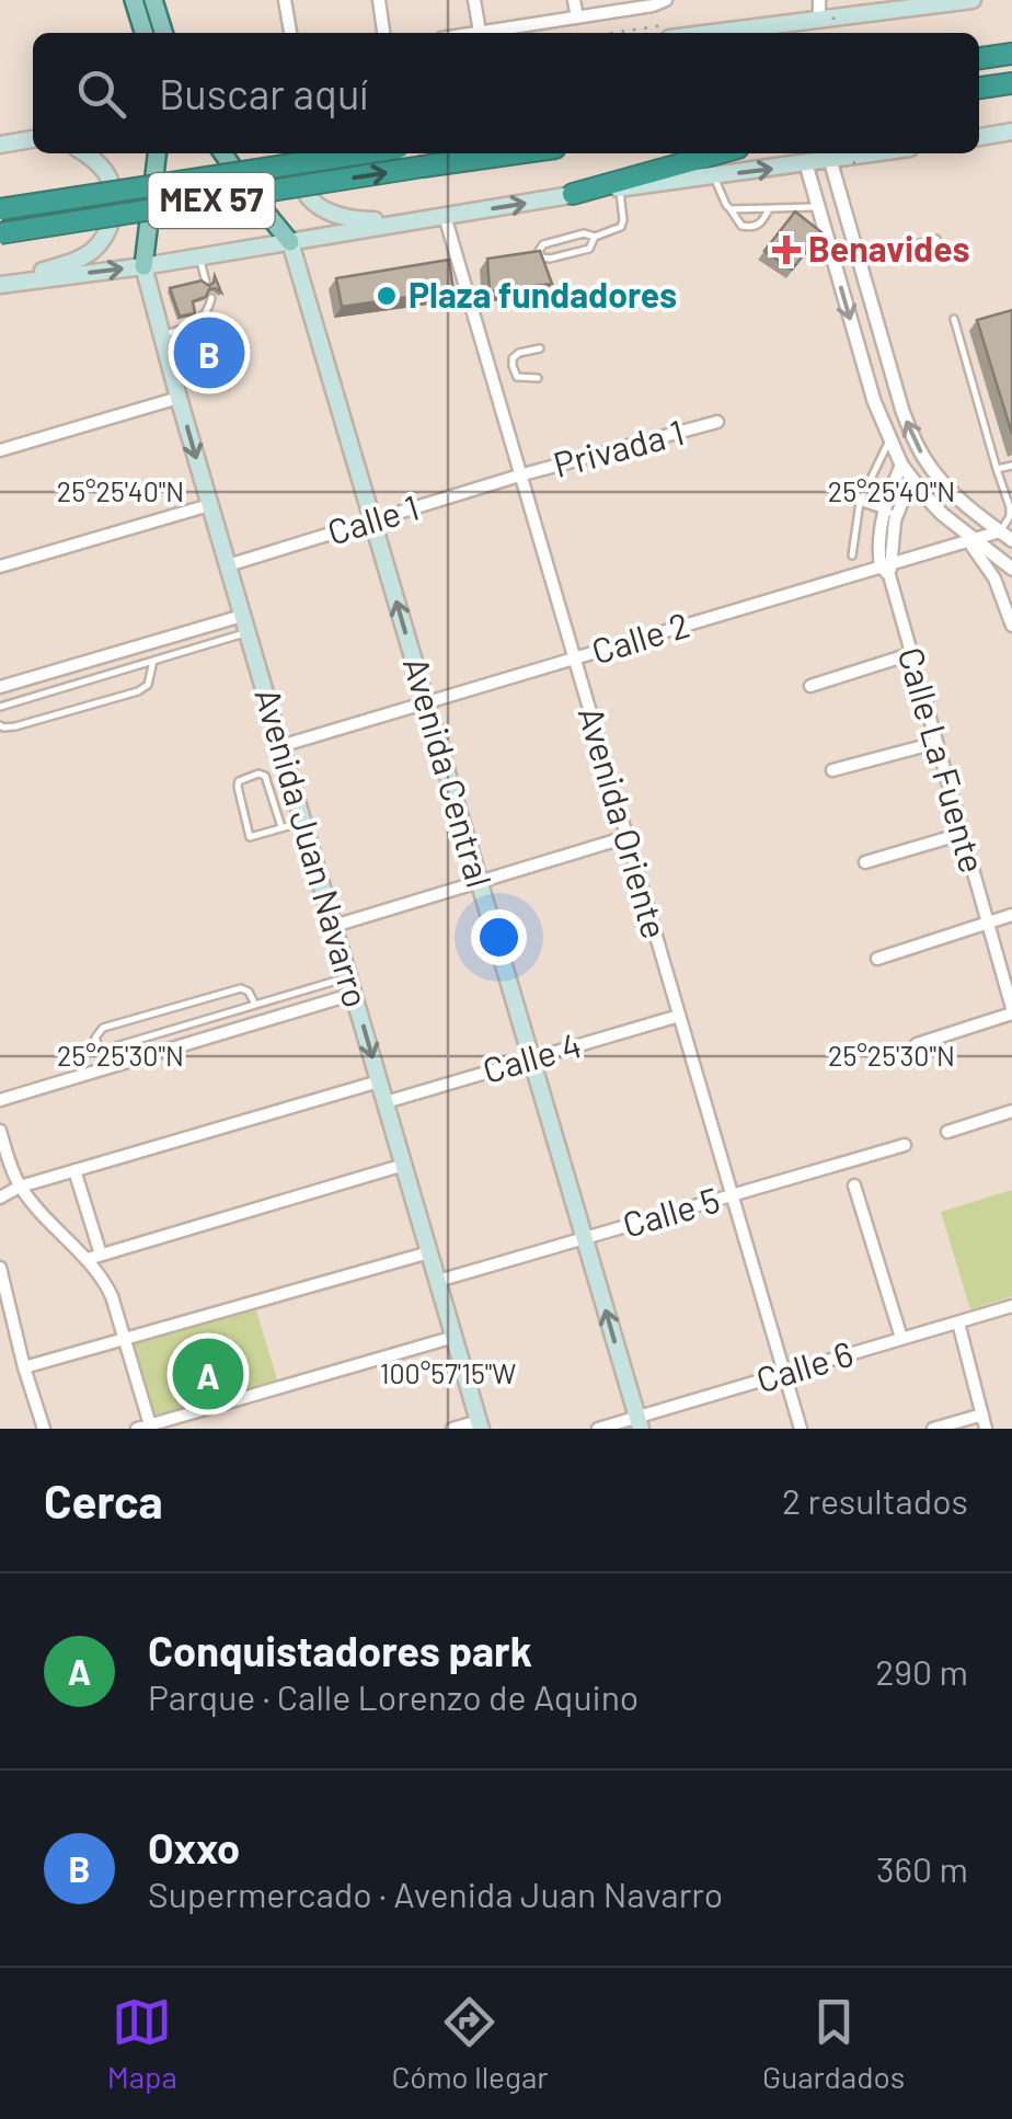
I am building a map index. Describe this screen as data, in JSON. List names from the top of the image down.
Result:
{
  "streets": {
    "highway": ["MEX 57"],
    "main road": ["Avenida Central", "Avenida Juan Navarro"],
    "street": [
      "Privada 1",
      "Calle 1",
      "Calle 2",
      "Calle La Fuente",
      "Avenida Oriente",
      "Calle 4",
      "Calle 5",
      "Calle 6"
    ]
  },
  "crossings": [
    ["Privada 1", "Calle 1"],
    ["Privada 1", "Avenida Oriente"],
    ["Calle 1", "Avenida Central"],
    ["Calle 1", "Avenida Oriente"],
    ["Calle 1", "Avenida Juan Navarro"],
    ["Calle 2", "Calle La Fuente"],
    ["Calle 2", "Avenida Central"],
    ["Calle 2", "Avenida Oriente"],
    ["Calle 2", "Avenida Juan Navarro"],
    ["Avenida Central", "Calle 4"],
    ["Avenida Central", "Calle 5"],
    ["Avenida Central", "Calle 6"],
    ["Avenida Oriente", "Calle 4"],
    ["Avenida Oriente", "Calle 5"],
    ["Avenida Oriente", "Calle 6"],
    ["Avenida Juan Navarro", "Calle 4"],
    ["Avenida Juan Navarro", "Calle 5"]
  ],
  "places": {
    "health": ["Benavides"],
    "other": ["Plaza fundadores"]
  },
  "page": {
    "search": "Buscar aquí",
    "pins": ["B", "A"],
    "heading": ["Cerca", "2 resultados"],
    "list": [
      {
        "mark": "A",
        "name": "Conquistadores park",
        "note": "Parque · Calle Lorenzo de Aquino",
        "value": "290 m"
      },
      {
        "mark": "B",
        "name": "Oxxo",
        "note": "Supermercado · Avenida Juan Navarro",
        "value": "360 m"
      }
    ],
    "nav": ["Mapa", "Cómo llegar", "Guardados"]
  },
  "coordinates": ["25°25'40\"N", "25°25'30\"N", "100°57'15\"W"]
}
